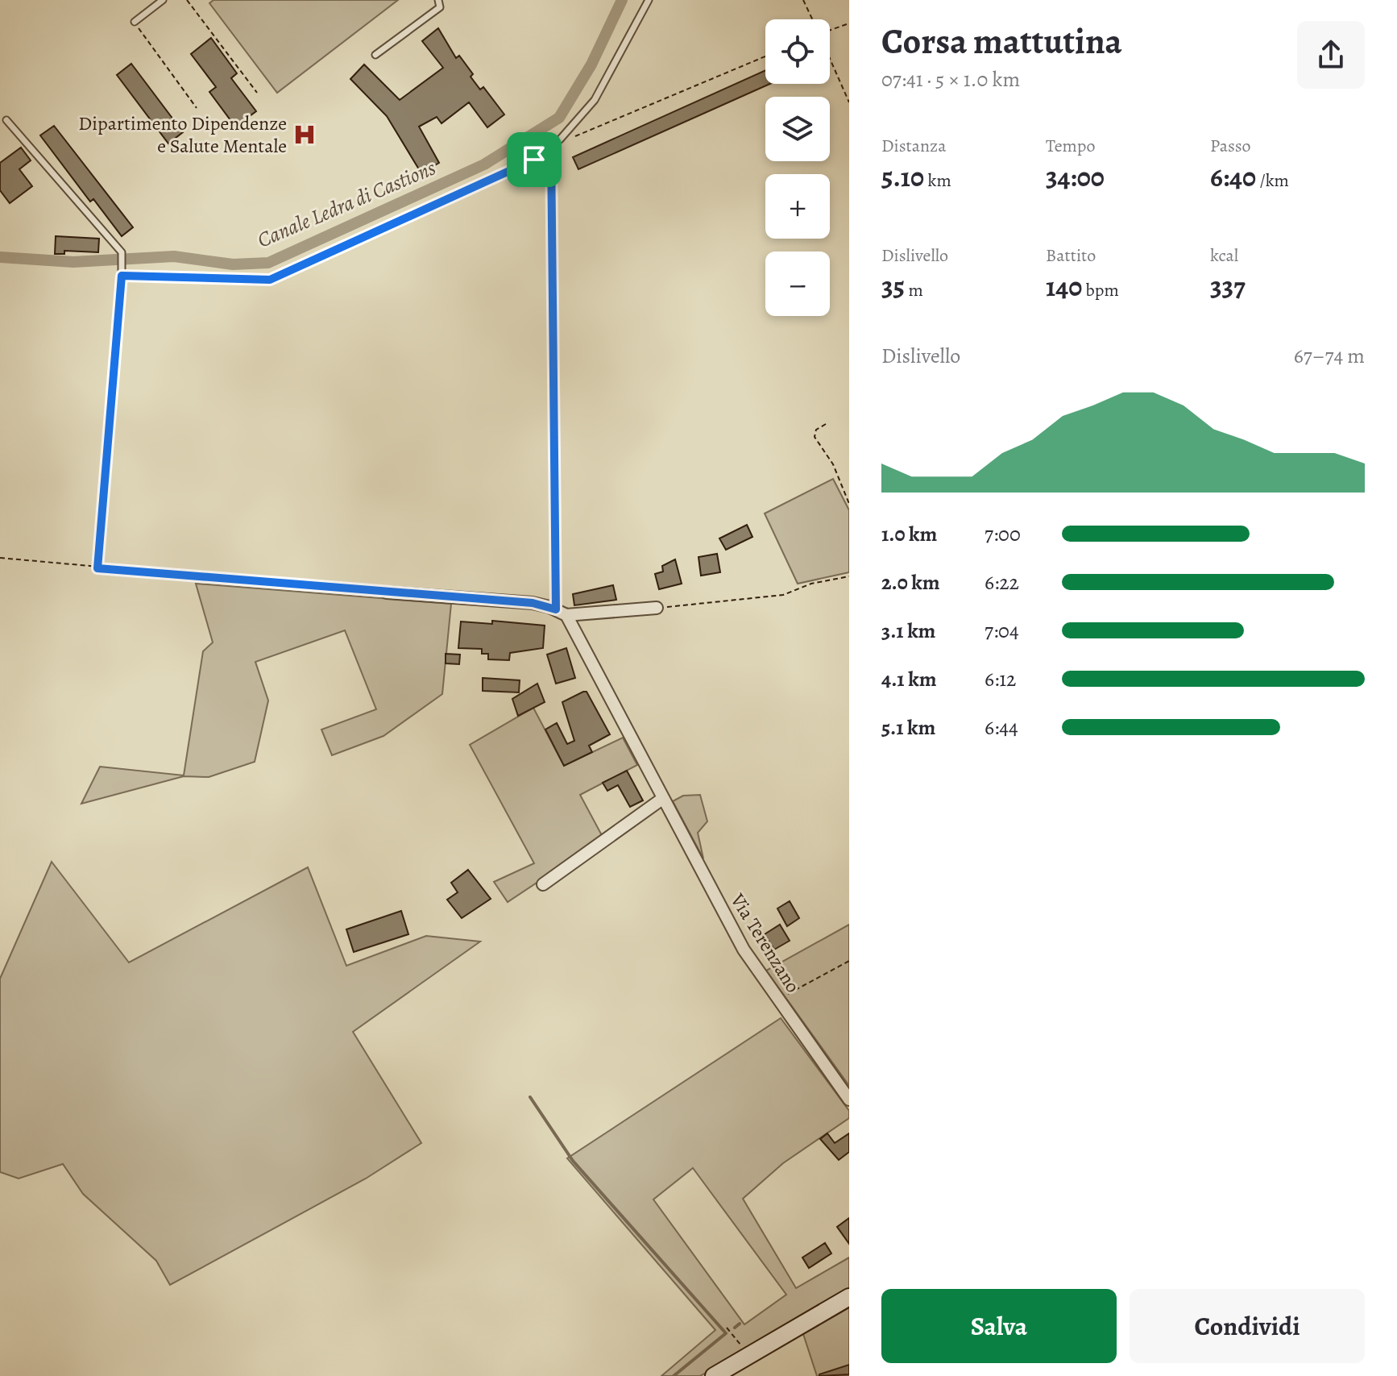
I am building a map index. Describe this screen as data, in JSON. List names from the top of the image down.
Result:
{
  "streets": {
    "street": ["Via Terenzano"]
  },
  "water": ["Canale Ledra di Castions"],
  "places": {
    "hospital": ["Dipartimento Dipendenze e Salute Mentale"]
  },
  "page": {
    "heading": ["Corsa mattutina", "07:41 · 5 × 1.0 km"],
    "map_buttons": ["+", "−"],
    "stats": [
      ["Distanza", "5.10 km"],
      ["Tempo", "34:00"],
      ["Passo", "6:40 /km"],
      ["Dislivello", "35 m"],
      ["Battito", "140 bpm"],
      ["kcal", "337"]
    ],
    "chart": ["Dislivello", "67–74 m"],
    "list": [
      {
        "name": "1.0 km",
        "note": "7:00"
      },
      {
        "name": "2.0 km",
        "note": "6:22"
      },
      {
        "name": "3.1 km",
        "note": "7:04"
      },
      {
        "name": "4.1 km",
        "note": "6:12"
      },
      {
        "name": "5.1 km",
        "note": "6:44"
      }
    ],
    "buttons": ["Salva", "Condividi"]
  }
}
